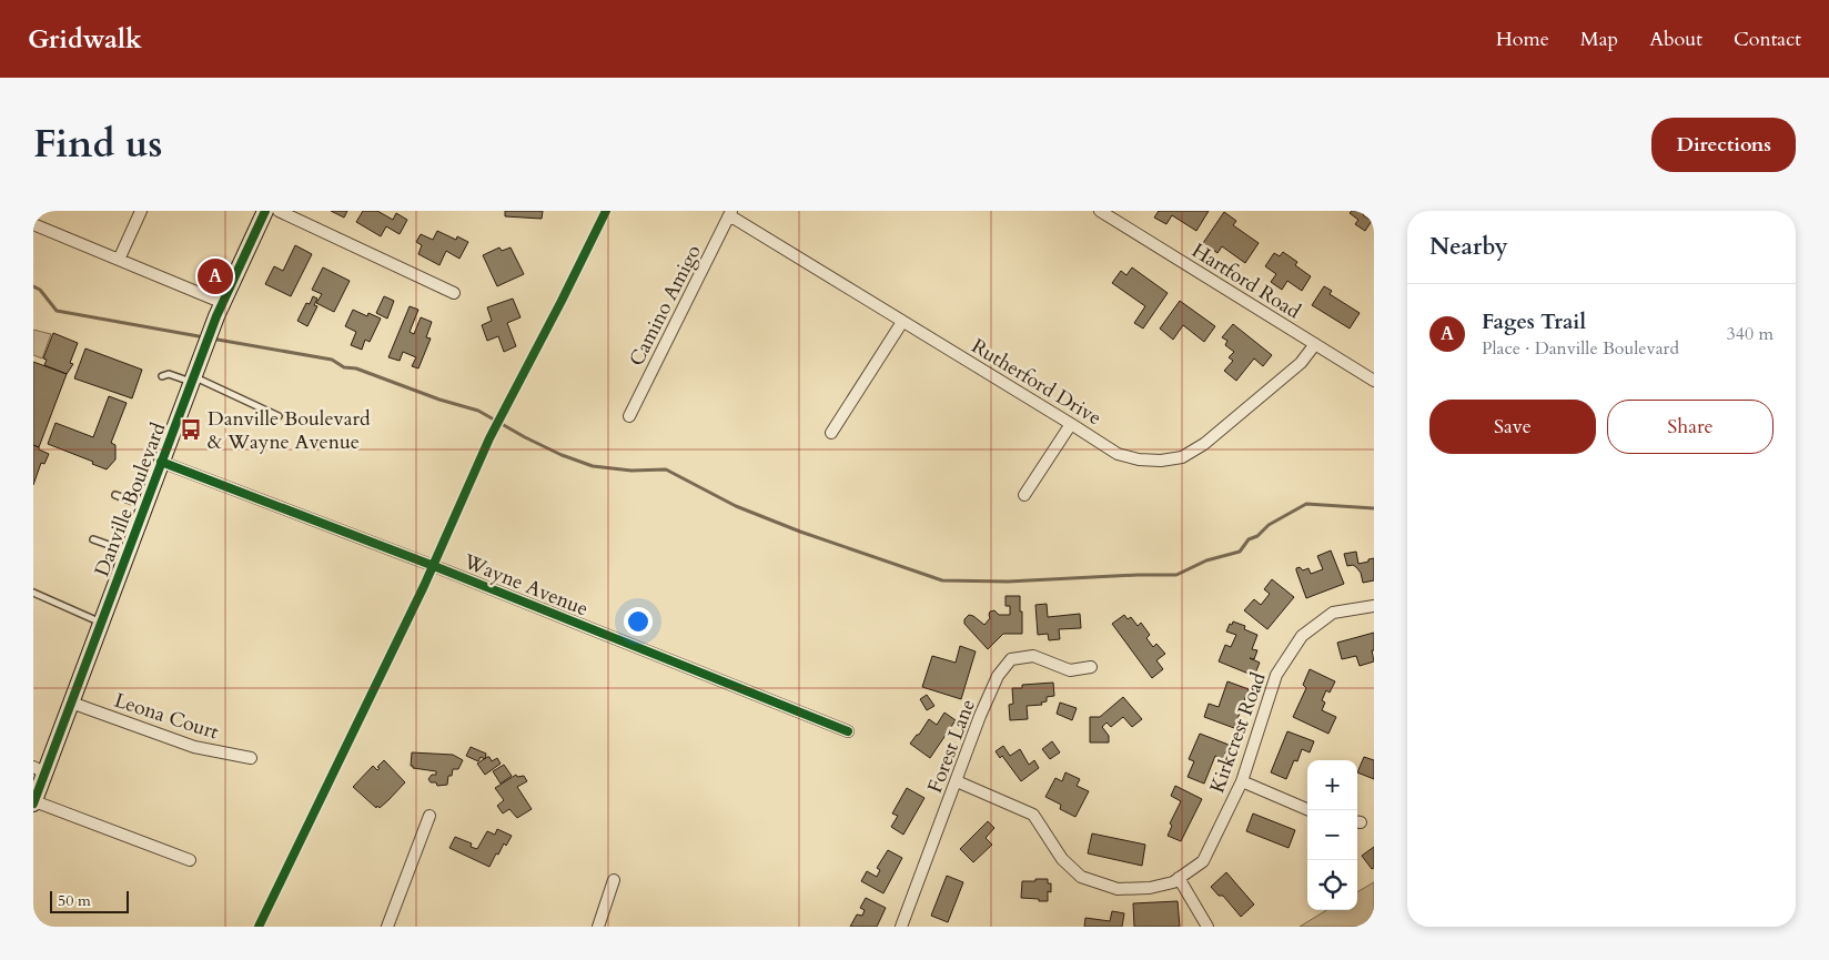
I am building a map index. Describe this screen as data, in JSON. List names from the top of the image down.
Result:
{
  "streets": {
    "main road": ["Danville Boulevard"],
    "street": [
      "Hartford Road",
      "Camino Amigo",
      "Rutherford Drive",
      "Wayne Avenue",
      "Leona Court",
      "Kirkcrest Road",
      "Forest Lane"
    ]
  },
  "crossings": [
    ["Hartford Road", "Rutherford Drive"],
    ["Camino Amigo", "Rutherford Drive"],
    ["Danville Boulevard", "Wayne Avenue"],
    ["Danville Boulevard", "Leona Court"],
    ["Kirkcrest Road", "Forest Lane"]
  ],
  "places": {
    "bus stop": ["Danville Boulevard & Wayne Avenue"]
  },
  "scale_bar": "50 m",
  "page": {
    "header": "Gridwalk",
    "nav": [
      "Home",
      "Map",
      "About",
      "Contact"
    ],
    "title": "Find us",
    "buttons": [
      "Directions",
      ["Save", "Share"]
    ],
    "heading": "Nearby",
    "pins": "A",
    "list": [
      {
        "mark": "A",
        "name": "Fages Trail",
        "note": "Place · Danville Boulevard",
        "value": "340 m"
      }
    ],
    "map_buttons": ["+", "−"],
    "scale": "50 m"
  }
}
